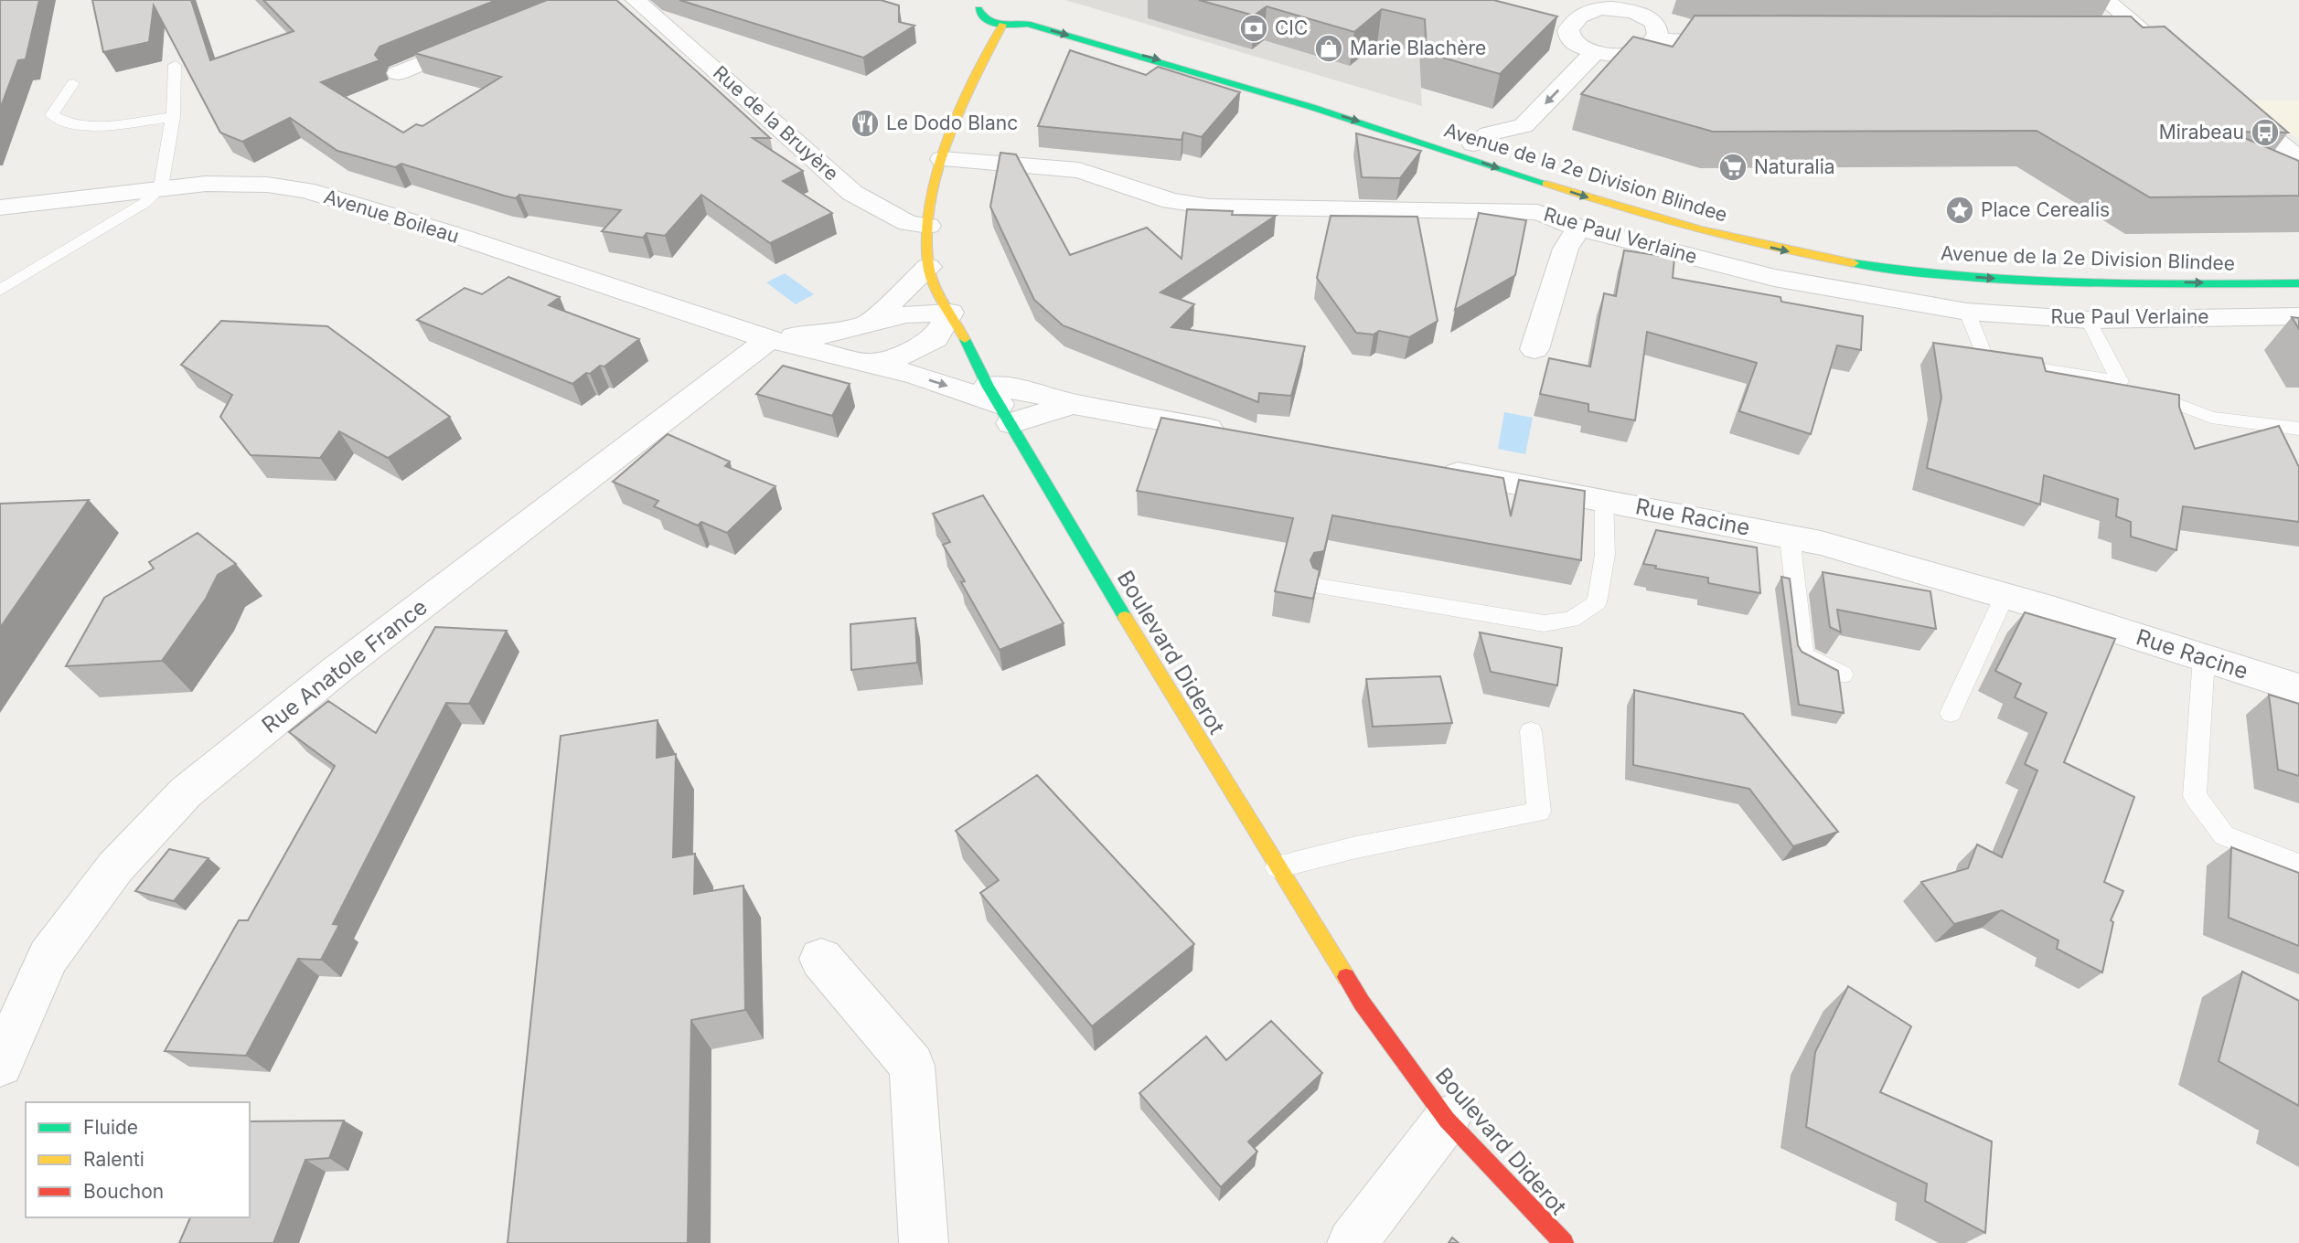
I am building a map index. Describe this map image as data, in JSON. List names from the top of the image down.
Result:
{
  "streets": {
    "main road": ["Avenue de la 2e Division Blindee", "Boulevard Diderot"],
    "street": [
      "Rue de la Bruyère",
      "Avenue Boileau",
      "Rue Paul Verlaine",
      "Rue Racine",
      "Rue Anatole France"
    ]
  },
  "crossings": [
    ["Rue de la Bruyère", "Boulevard Diderot"],
    ["Avenue Boileau", "Boulevard Diderot"],
    ["Avenue Boileau", "Rue Anatole France"],
    ["Rue Paul Verlaine", "Boulevard Diderot"]
  ],
  "places": {
    "bank": ["CIC"],
    "shop": ["Marie Blachère"],
    "restaurant": ["Le Dodo Blanc"],
    "bus stop": ["Mirabeau"],
    "supermarket": ["Naturalia"],
    "place": ["Place Cerealis"]
  },
  "legend": ["Fluide", "Ralenti", "Bouchon"]
}
